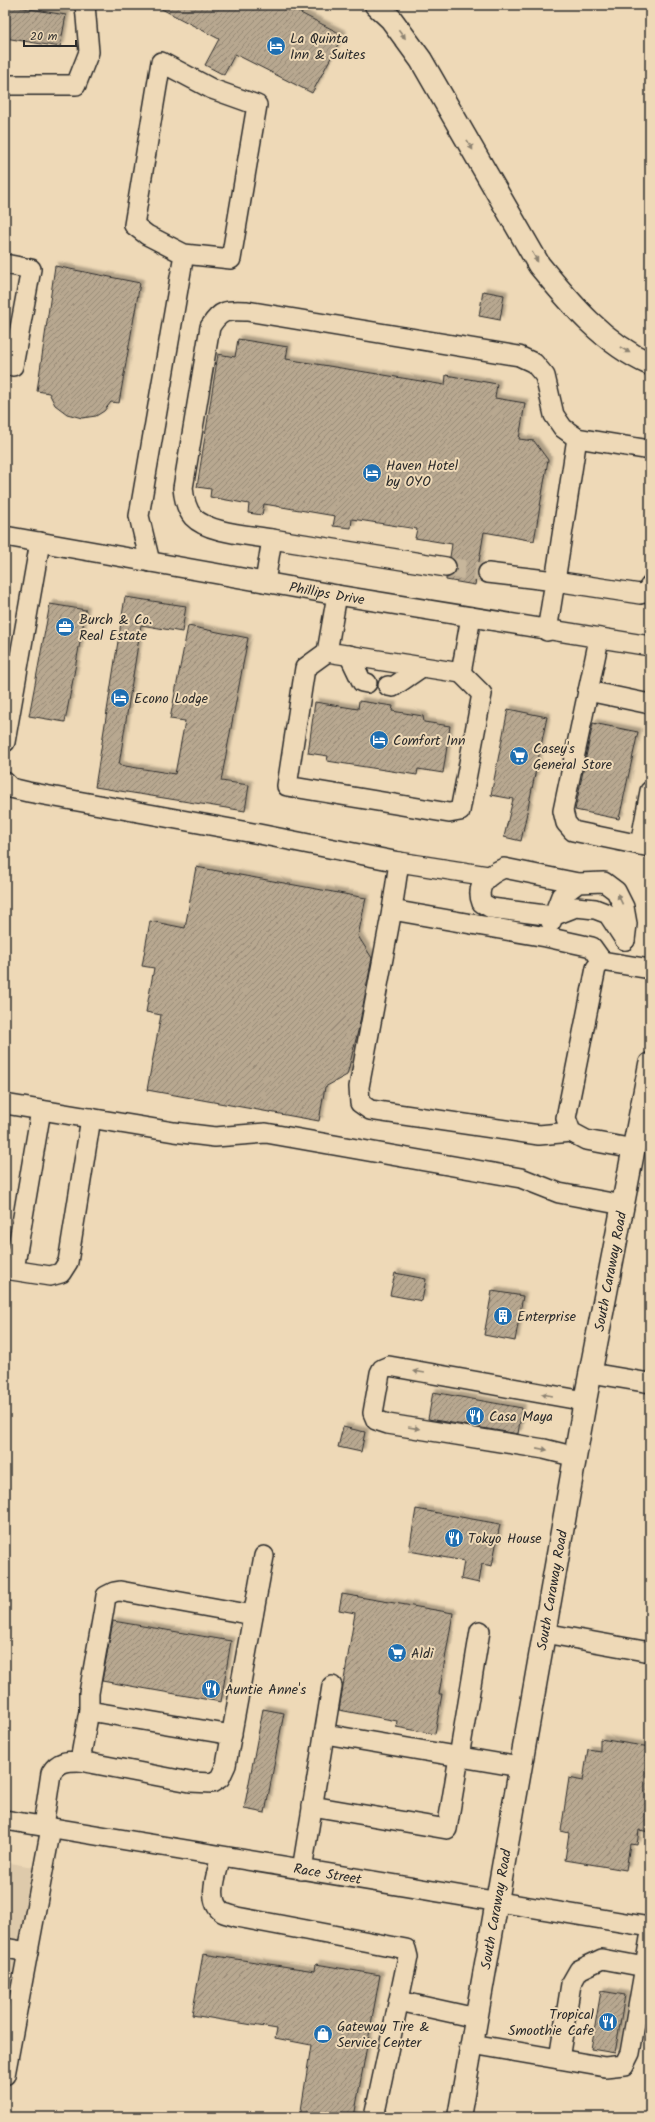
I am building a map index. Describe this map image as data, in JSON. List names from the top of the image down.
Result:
{
  "streets": {
    "main road": ["South Caraway Road"],
    "street": ["Phillips Drive", "Race Street"]
  },
  "crossings": [
    ["South Caraway Road", "Race Street"]
  ],
  "places": {
    "hotel": [
      "La Quinta Inn & Suites",
      "Haven Hotel by OYO",
      "Econo Lodge",
      "Comfort Inn"
    ],
    "office": ["Burch & Co. Real Estate"],
    "supermarket": ["Casey's General Store", "Aldi"],
    "building": ["Enterprise"],
    "restaurant": [
      "Casa Maya",
      "Tokyo House",
      "Auntie Anne's",
      "Tropical Smoothie Cafe"
    ],
    "shop": ["Gateway Tire & Service Center"]
  },
  "scale_bar": "20 m"
}
